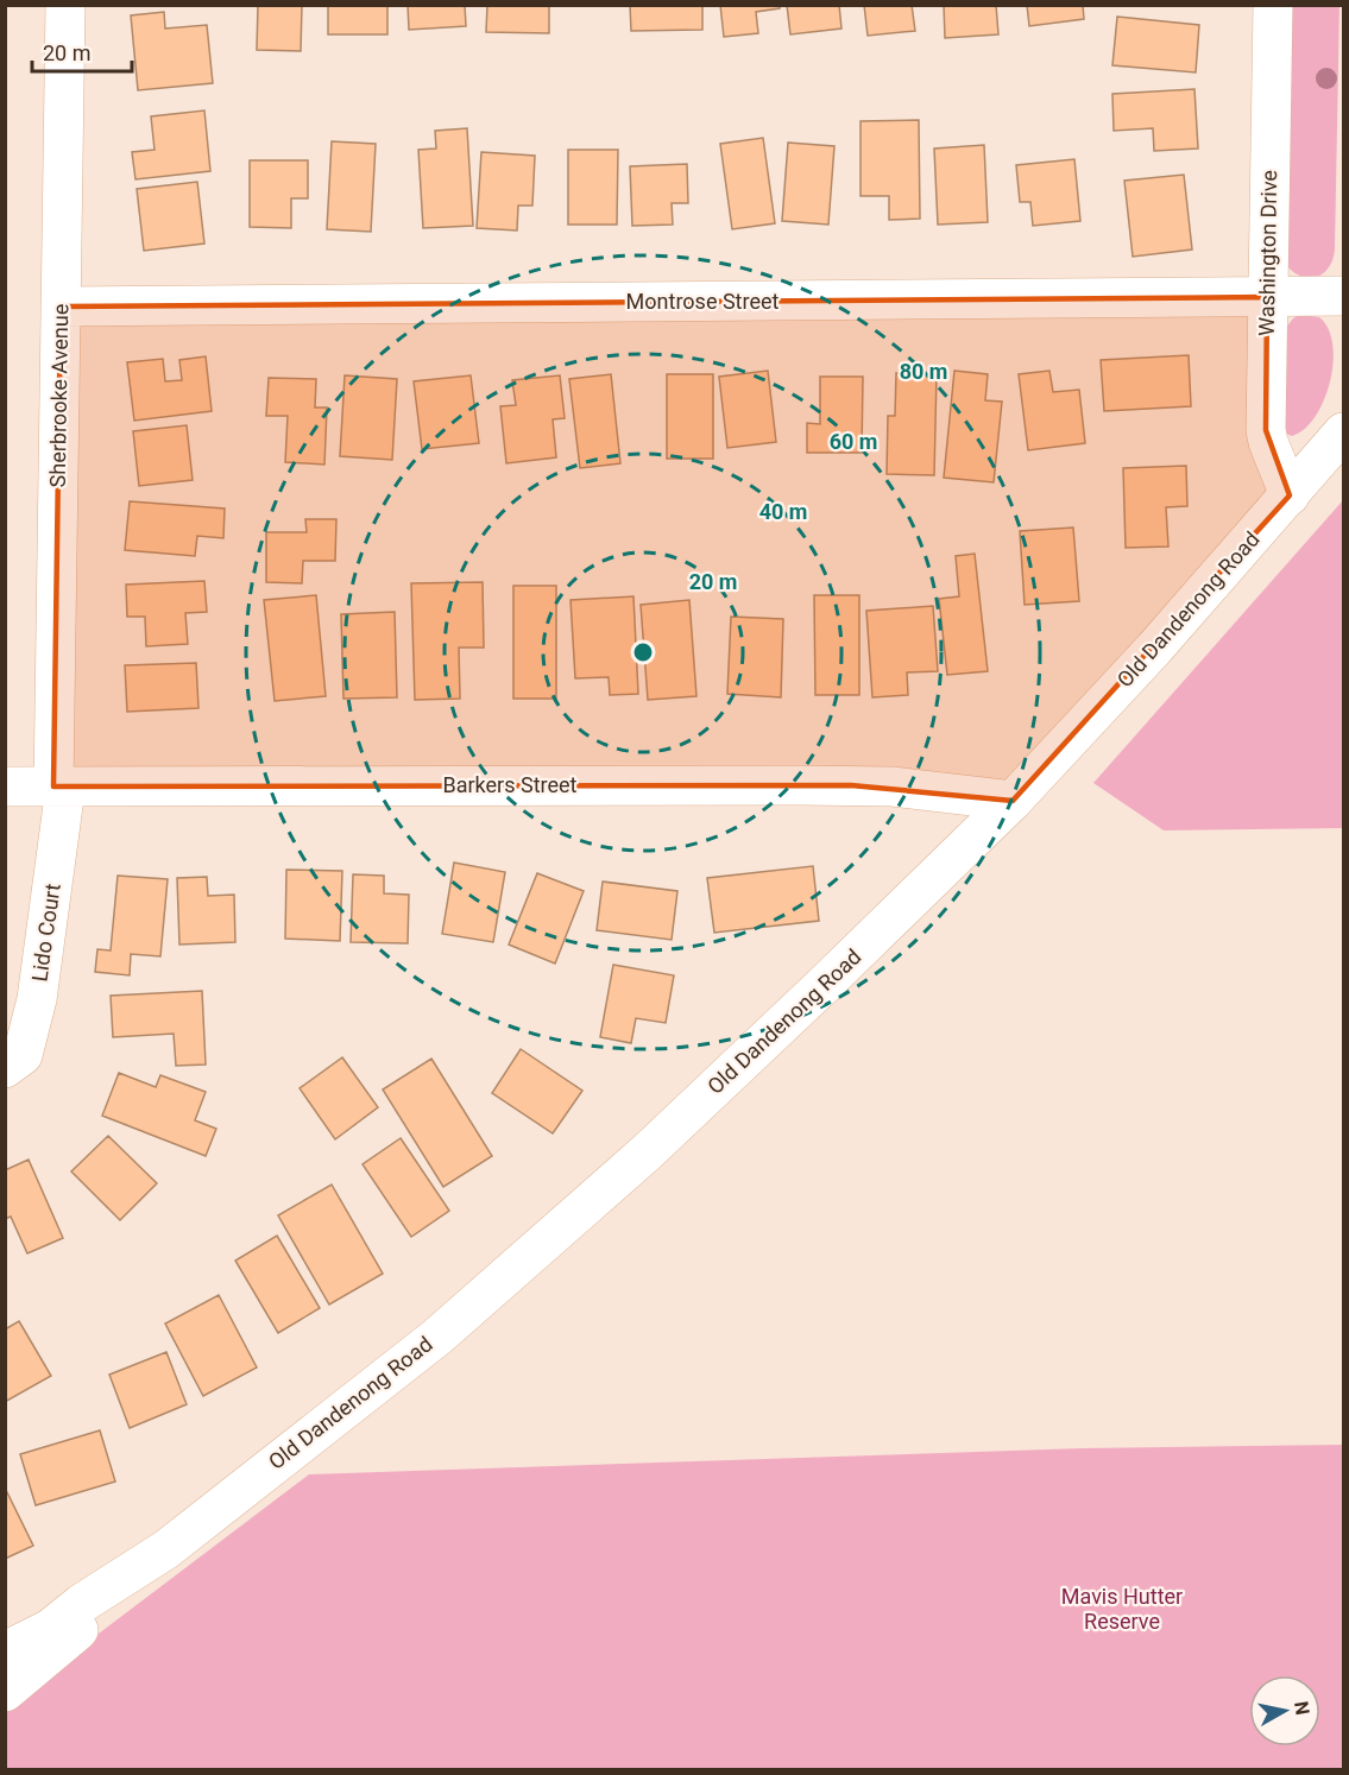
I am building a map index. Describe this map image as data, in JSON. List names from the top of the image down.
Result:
{
  "streets": {
    "street": [
      "Washington Drive",
      "Montrose Street",
      "Sherbrooke Avenue",
      "Old Dandenong Road",
      "Barkers Street",
      "Lido Court"
    ]
  },
  "crossings": [
    ["Washington Drive", "Montrose Street"],
    ["Washington Drive", "Old Dandenong Road"],
    ["Montrose Street", "Sherbrooke Avenue"],
    ["Sherbrooke Avenue", "Barkers Street"],
    ["Sherbrooke Avenue", "Lido Court"],
    ["Old Dandenong Road", "Barkers Street"],
    ["Barkers Street", "Lido Court"]
  ],
  "parks": ["Mavis Hutter Reserve"],
  "scale_bar": "20 m",
  "north": "right",
  "rings": [
    "80 m",
    "60 m",
    "40 m",
    "20 m"
  ]
}
